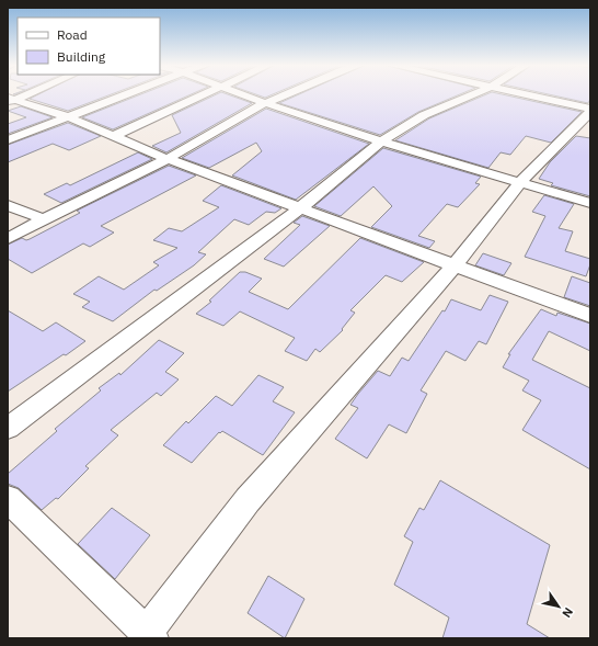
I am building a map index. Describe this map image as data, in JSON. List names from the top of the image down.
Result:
{
  "legend": ["Road", "Building"],
  "north": "bottom right"
}
